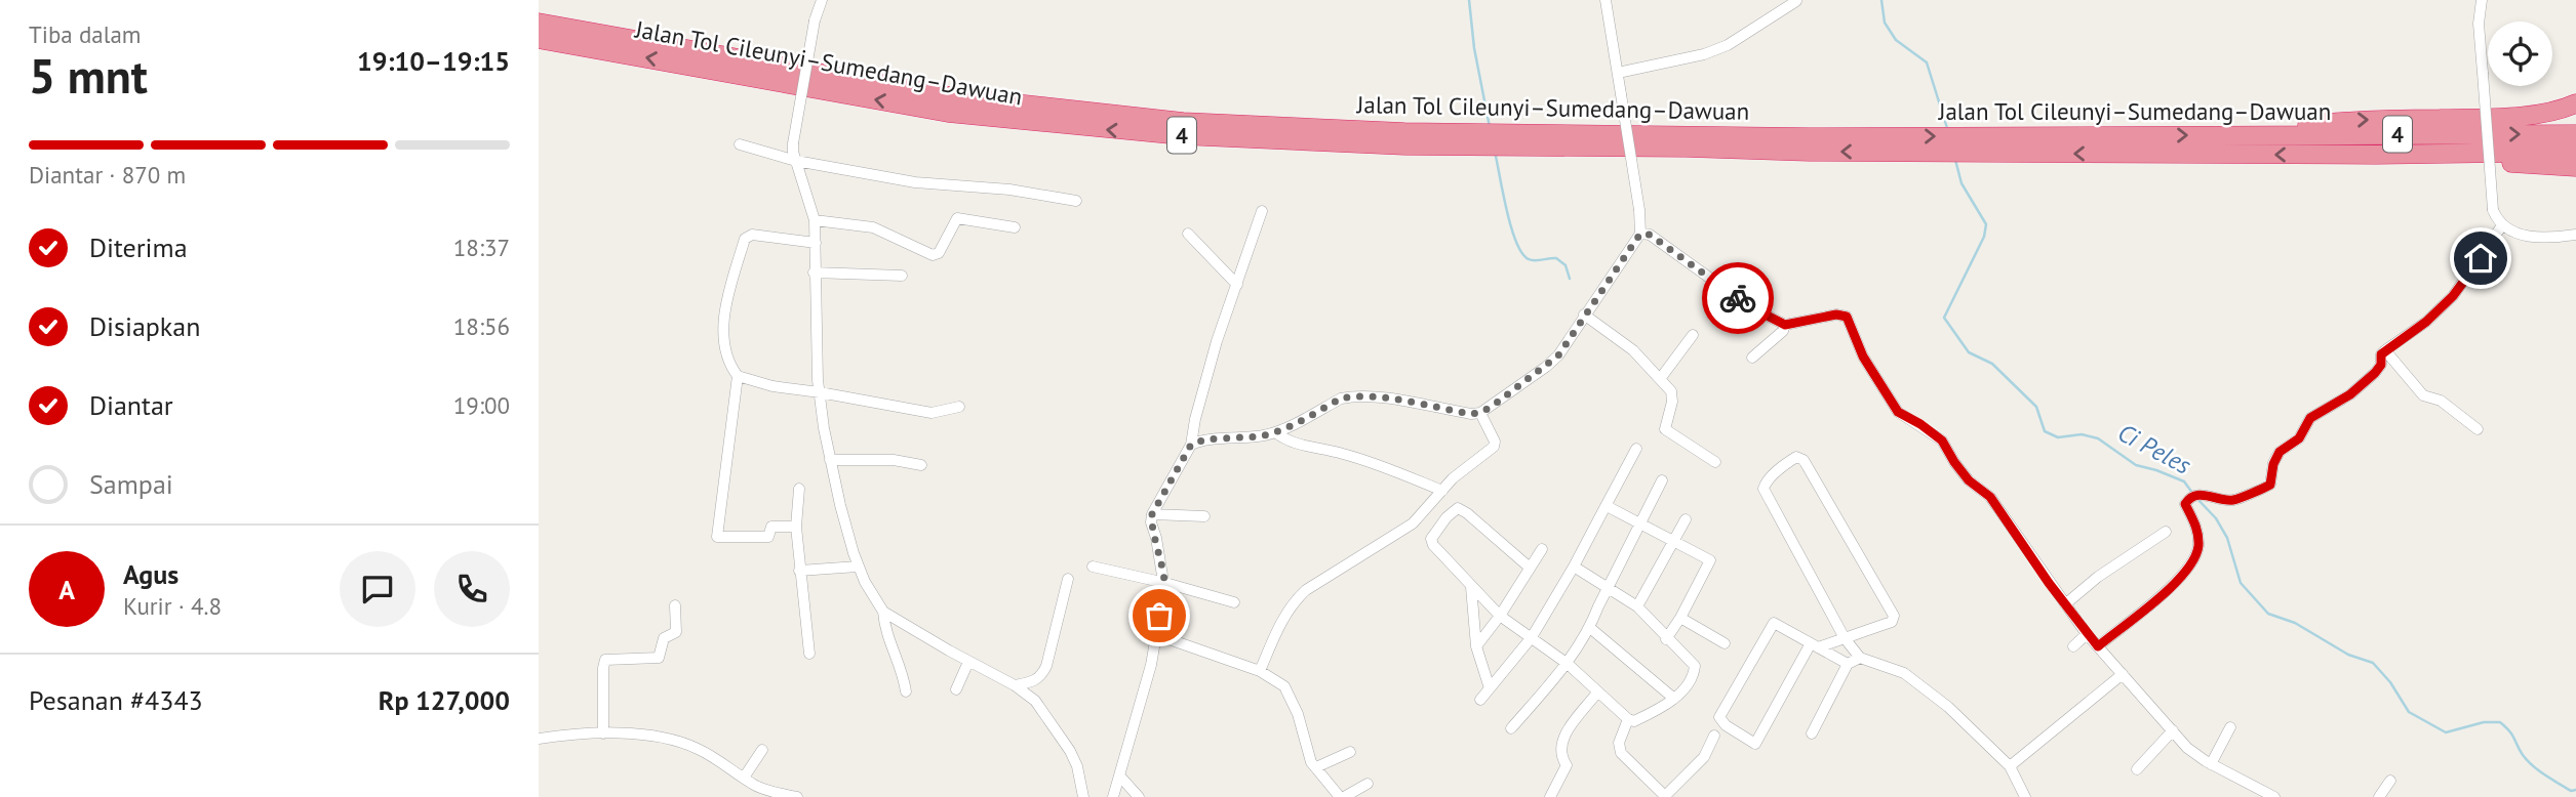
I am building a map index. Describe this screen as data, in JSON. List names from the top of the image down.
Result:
{
  "streets": {
    "highway": ["Jalan Tol Cileunyi–Sumedang–Dawuan", "4"]
  },
  "water": ["Ci Peles"],
  "page": {
    "heading": ["5 mnt", "Tiba dalam", "19:10–19:15"],
    "panel": [
      "Agus",
      "Kurir · 4.8",
      "Pesanan #4343",
      "Rp 127,000"
    ],
    "bar": "Diantar · 870 m",
    "list": [
      ["Diterima", "18:37"],
      ["Disiapkan", "18:56"],
      ["Diantar", "19:00"],
      "Sampai"
    ],
    "round": "A"
  }
}
